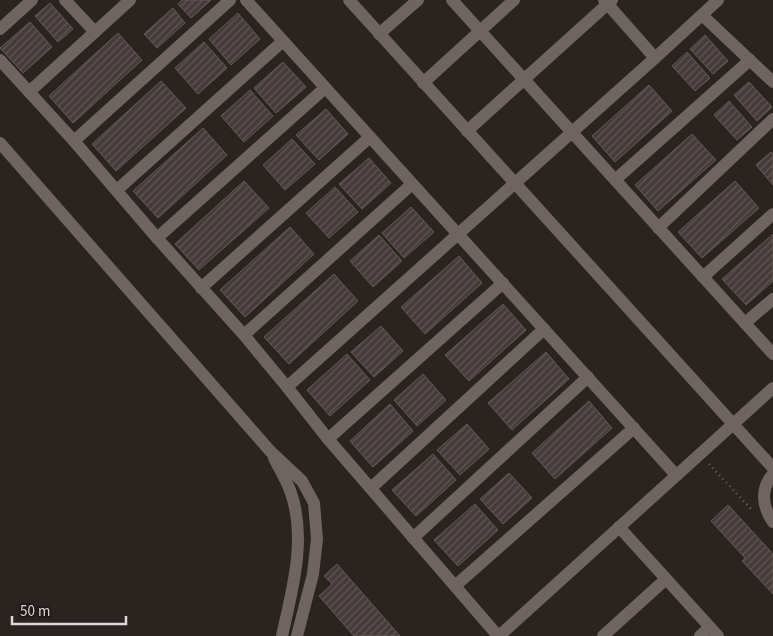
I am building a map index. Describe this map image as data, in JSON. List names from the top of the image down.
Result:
{
  "scale_bar": "50 m"
}
